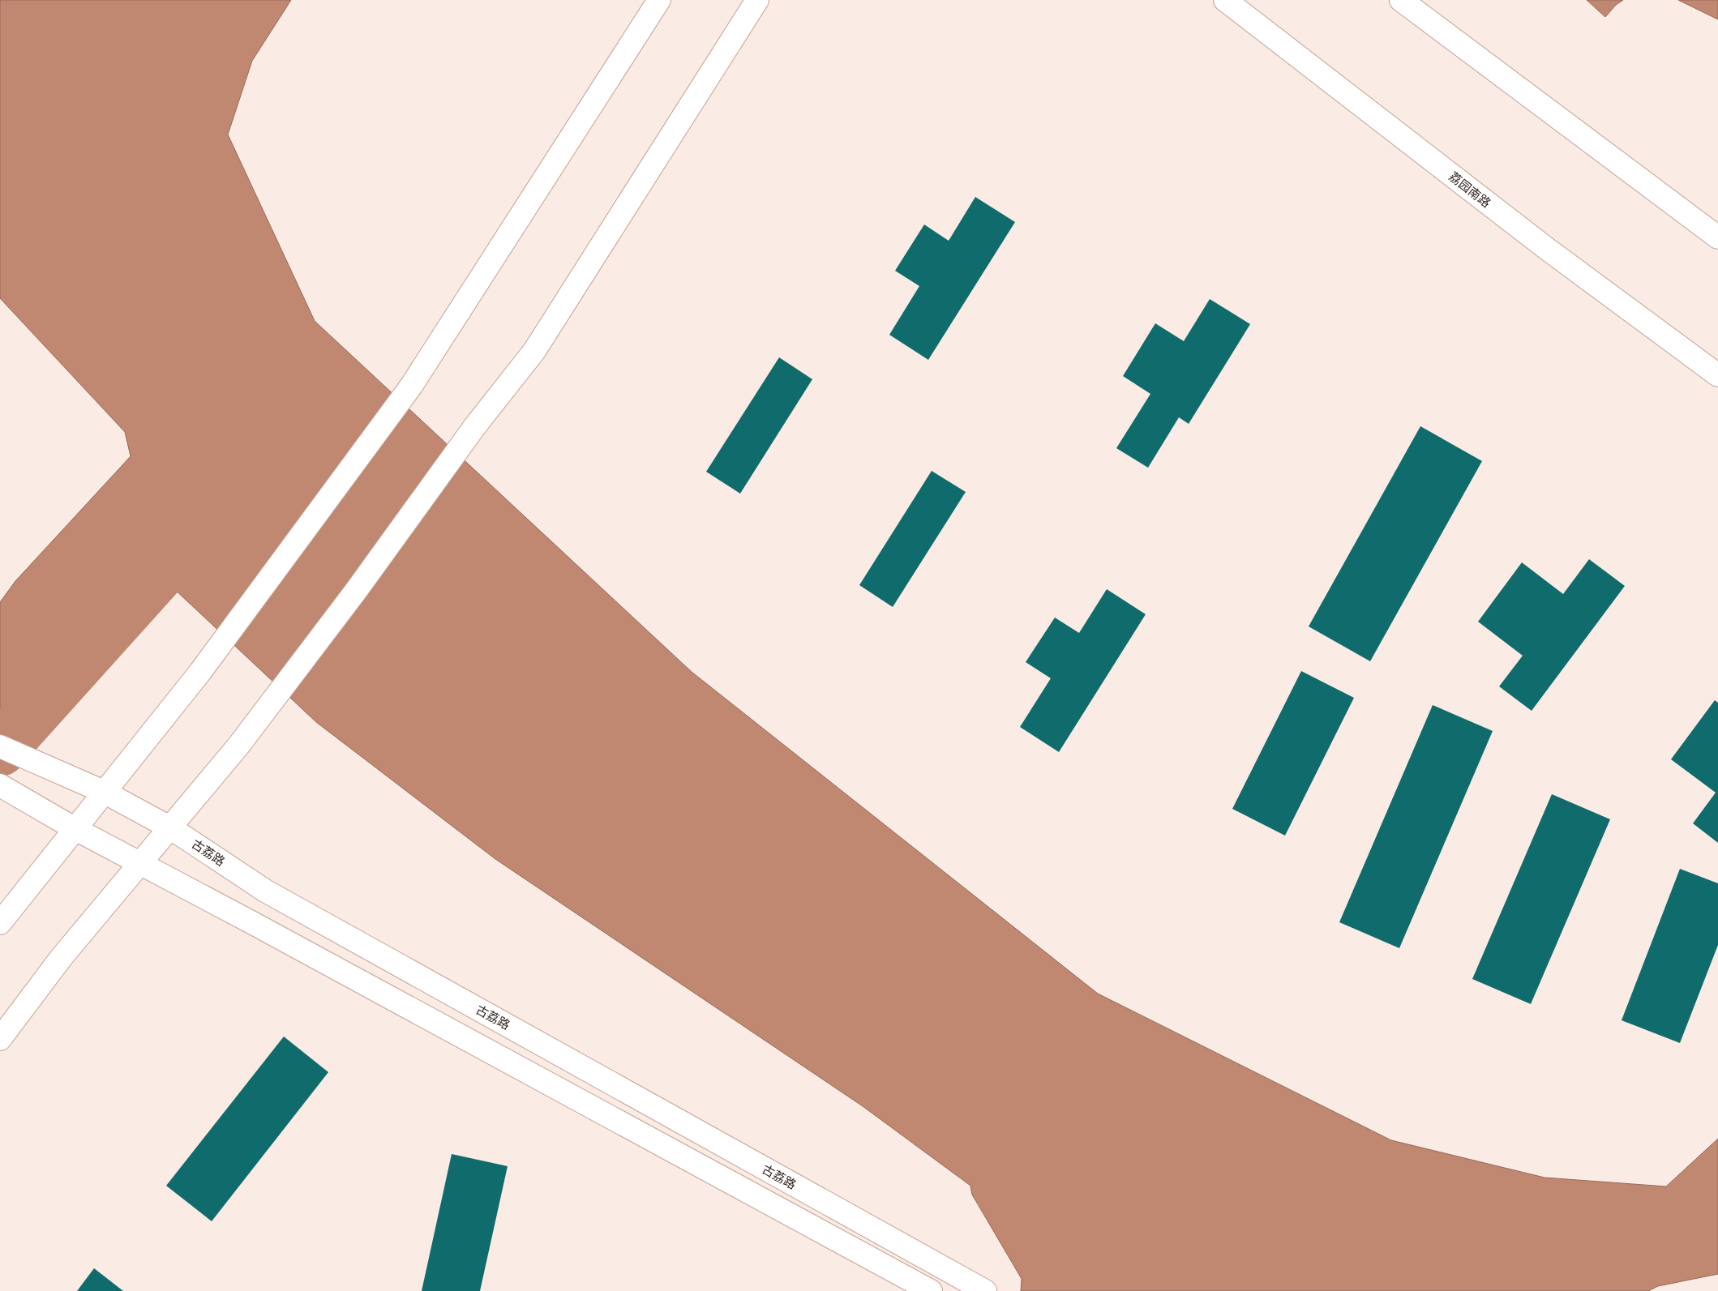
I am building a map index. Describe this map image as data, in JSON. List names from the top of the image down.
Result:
{
  "streets": {
    "main road": ["荔园南路", "古荔路"]
  }
}
